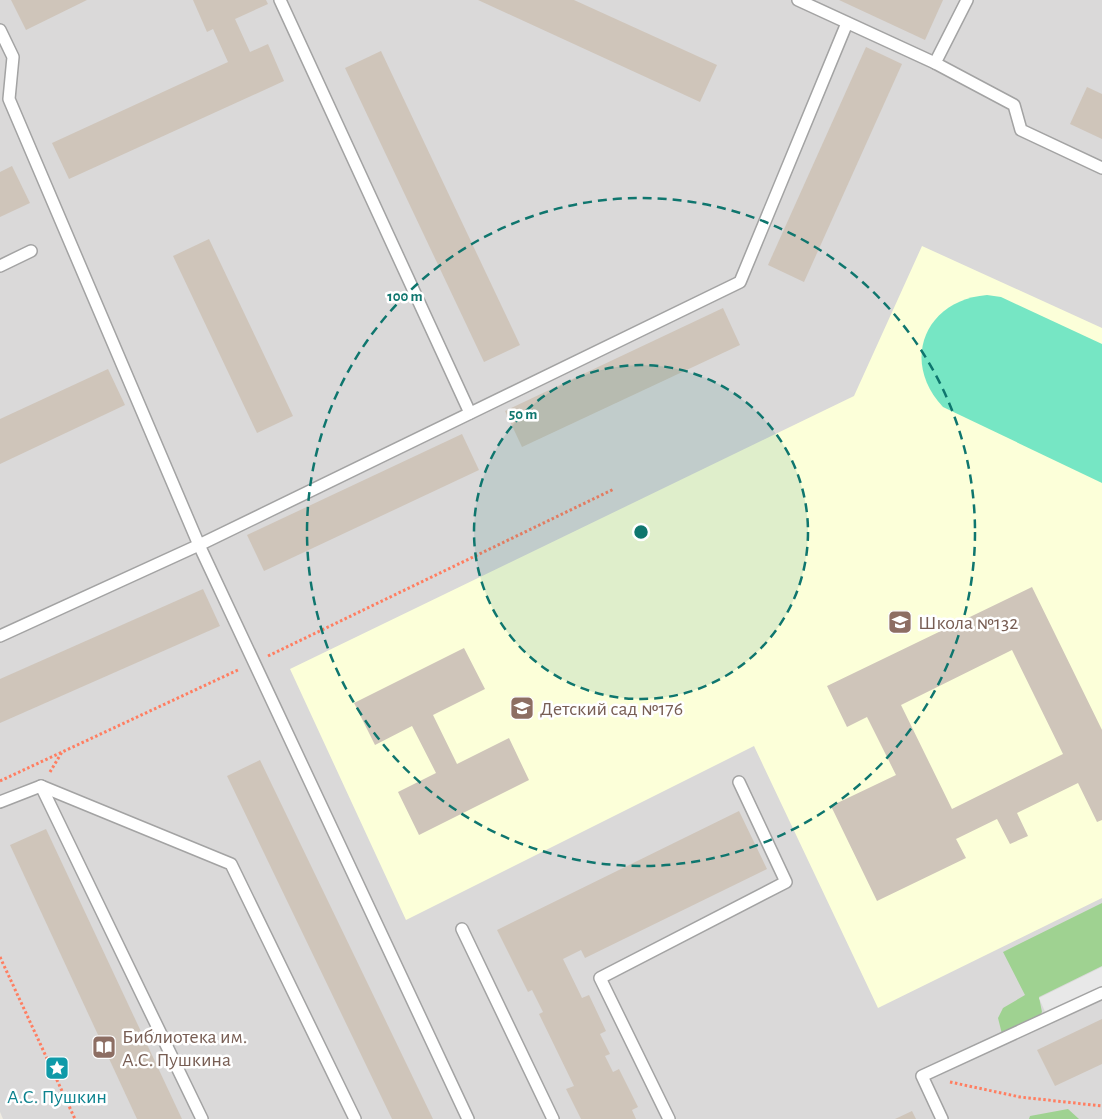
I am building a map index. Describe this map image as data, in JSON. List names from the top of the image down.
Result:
{
  "places": {
    "school or university": ["Школа №132", "Детский сад №176"],
    "library": ["Библиотека им. А.С. Пушкина"],
    "place": ["А.С. Пушкин"]
  },
  "rings": ["100 m", "50 m"]
}
